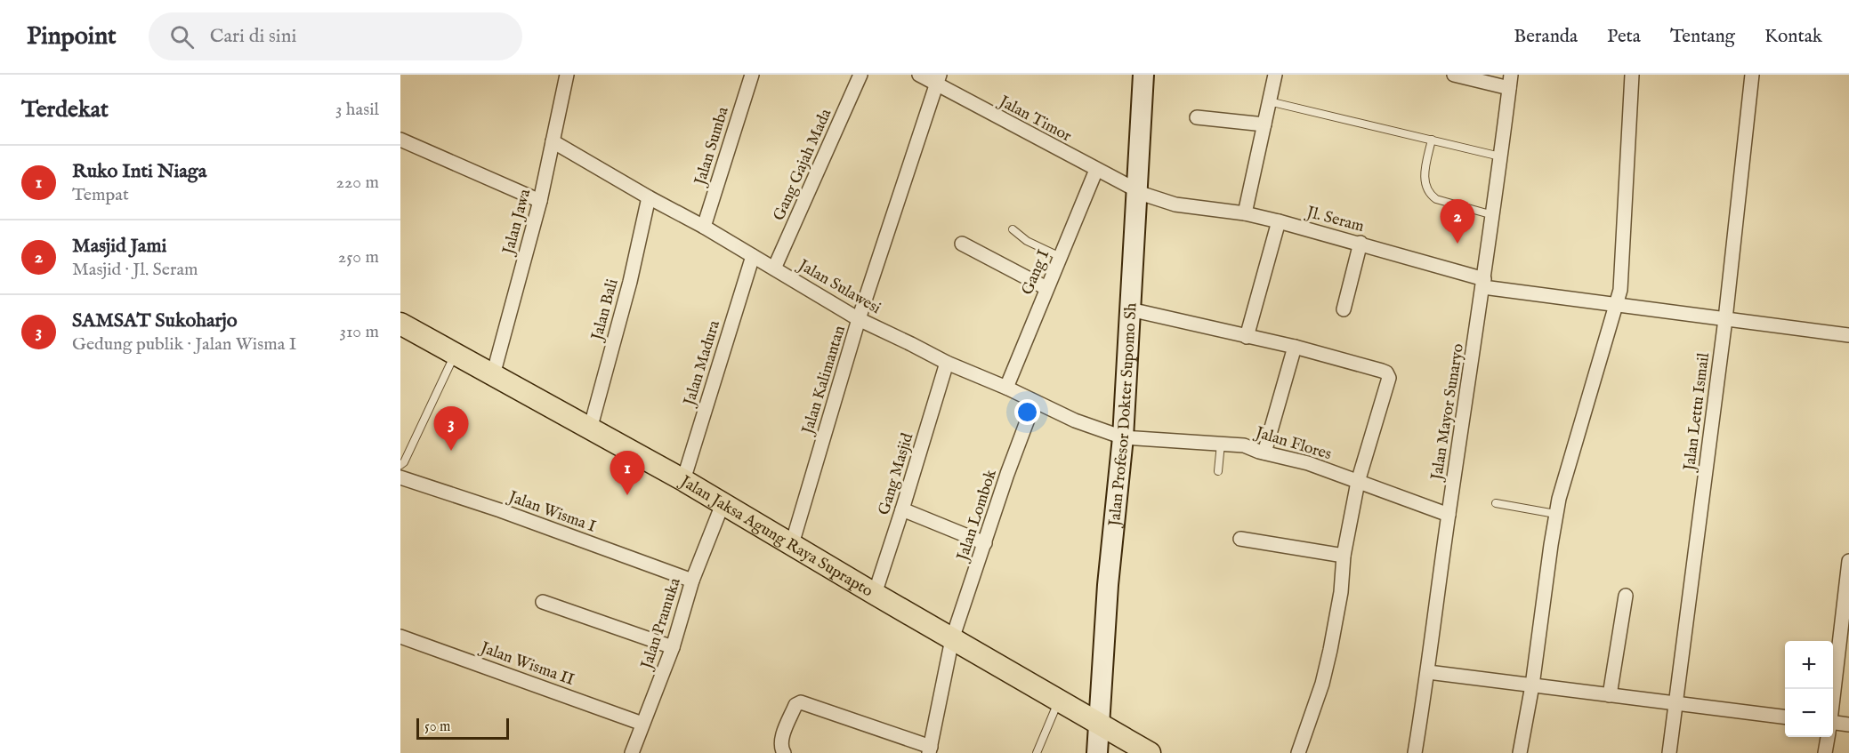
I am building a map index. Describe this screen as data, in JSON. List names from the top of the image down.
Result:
{
  "streets": {
    "main road": ["Jalan Jaksa Agung Raya Suprapto"],
    "street": [
      "Jalan Timor",
      "Jalan Sumba",
      "Gang Gajah Mada",
      "Jl. Seram",
      "Jalan Jawa",
      "Gang I",
      "Jalan Sulawesi",
      "Jalan Bali",
      "Jalan Madura",
      "Jalan Kalimantan",
      "Jalan Mayor Sunaryo",
      "Jalan Lettu Ismail",
      "Jalan Profesor Dokter Supomo Sh",
      "Jalan Flores",
      "Gang Masjid",
      "Jalan Wisma I",
      "Jalan Lombok",
      "Jalan Pramuka",
      "Jalan Wisma II"
    ]
  },
  "crossings": [
    ["Jalan Timor", "Jl. Seram"],
    ["Jalan Timor", "Gang I"],
    ["Jalan Timor", "Jalan Kalimantan"],
    ["Jalan Timor", "Jalan Profesor Dokter Supomo Sh"],
    ["Jalan Sumba", "Jalan Sulawesi"],
    ["Gang Gajah Mada", "Jalan Sulawesi"],
    ["Jl. Seram", "Jalan Mayor Sunaryo"],
    ["Jl. Seram", "Jalan Lettu Ismail"],
    ["Jalan Jawa", "Jalan Sulawesi"],
    ["Jalan Jawa", "Jalan Jaksa Agung Raya Suprapto"],
    ["Gang I", "Jalan Sulawesi"],
    ["Jalan Sulawesi", "Jalan Bali"],
    ["Jalan Sulawesi", "Jalan Madura"],
    ["Jalan Sulawesi", "Jalan Kalimantan"],
    ["Jalan Sulawesi", "Jalan Profesor Dokter Supomo Sh"],
    ["Jalan Sulawesi", "Jalan Flores"],
    ["Jalan Sulawesi", "Gang Masjid"],
    ["Jalan Sulawesi", "Jalan Lombok"],
    ["Jalan Bali", "Jalan Jaksa Agung Raya Suprapto"],
    ["Jalan Madura", "Jalan Jaksa Agung Raya Suprapto"],
    ["Jalan Kalimantan", "Jalan Jaksa Agung Raya Suprapto"],
    ["Jalan Mayor Sunaryo", "Jalan Flores"],
    ["Jalan Profesor Dokter Supomo Sh", "Jalan Flores"],
    ["Jalan Profesor Dokter Supomo Sh", "Jalan Jaksa Agung Raya Suprapto"],
    ["Gang Masjid", "Jalan Jaksa Agung Raya Suprapto"],
    ["Jalan Wisma I", "Jalan Pramuka"],
    ["Jalan Lombok", "Jalan Jaksa Agung Raya Suprapto"],
    ["Jalan Jaksa Agung Raya Suprapto", "Jalan Pramuka"],
    ["Jalan Pramuka", "Jalan Wisma II"]
  ],
  "scale_bar": "50 m",
  "page": {
    "header": "Pinpoint",
    "search": "Cari di sini",
    "nav": [
      "Beranda",
      "Peta",
      "Tentang",
      "Kontak"
    ],
    "heading": ["Terdekat", "3 hasil"],
    "list": [
      {
        "mark": "1",
        "name": "Ruko Inti Niaga",
        "note": "Tempat",
        "value": "220 m"
      },
      {
        "mark": "2",
        "name": "Masjid Jami",
        "note": "Masjid · Jl. Seram",
        "value": "250 m"
      },
      {
        "mark": "3",
        "name": "SAMSAT Sukoharjo",
        "note": "Gedung publik · Jalan Wisma I",
        "value": "310 m"
      }
    ],
    "pins": ["2", "3", "1"],
    "map_buttons": ["+", "−"],
    "scale": "50 m"
  }
}
